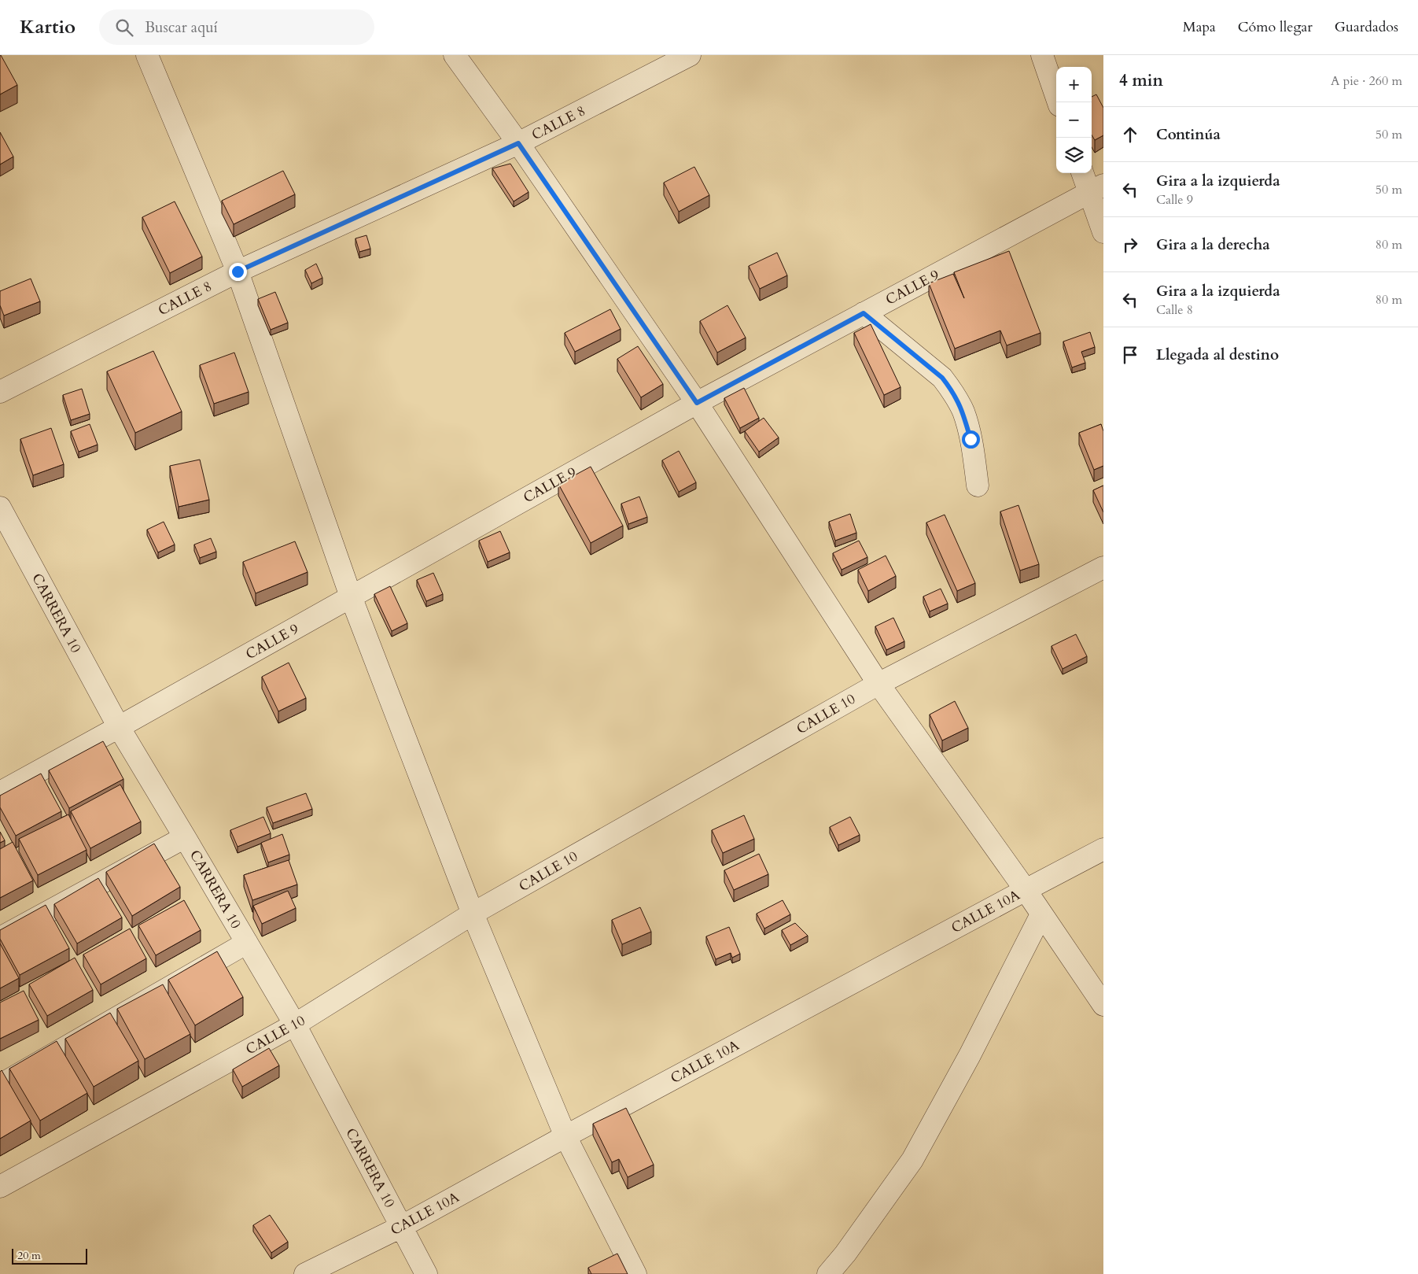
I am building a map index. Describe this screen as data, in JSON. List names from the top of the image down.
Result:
{
  "streets": {
    "street": [
      "CALLE 8",
      "CALLE 9",
      "CARRERA 10",
      "CALLE 10",
      "CALLE 10A"
    ]
  },
  "crossings": [
    ["CALLE 9", "CARRERA 10"],
    ["CARRERA 10", "CALLE 10"],
    ["CARRERA 10", "CALLE 10A"]
  ],
  "scale_bar": "20 m",
  "page": {
    "header": "Kartio",
    "search": "Buscar aquí",
    "nav": ["Mapa", "Cómo llegar", "Guardados"],
    "heading": ["4 min", "A pie · 260 m"],
    "map_buttons": ["+", "−"],
    "list": [
      ["Continúa", "50 m"],
      ["Gira a la izquierda", "Calle 9", "50 m"],
      ["Gira a la derecha", "80 m"],
      ["Gira a la izquierda", "Calle 8", "80 m"],
      "Llegada al destino"
    ],
    "scale": "20 m"
  }
}
